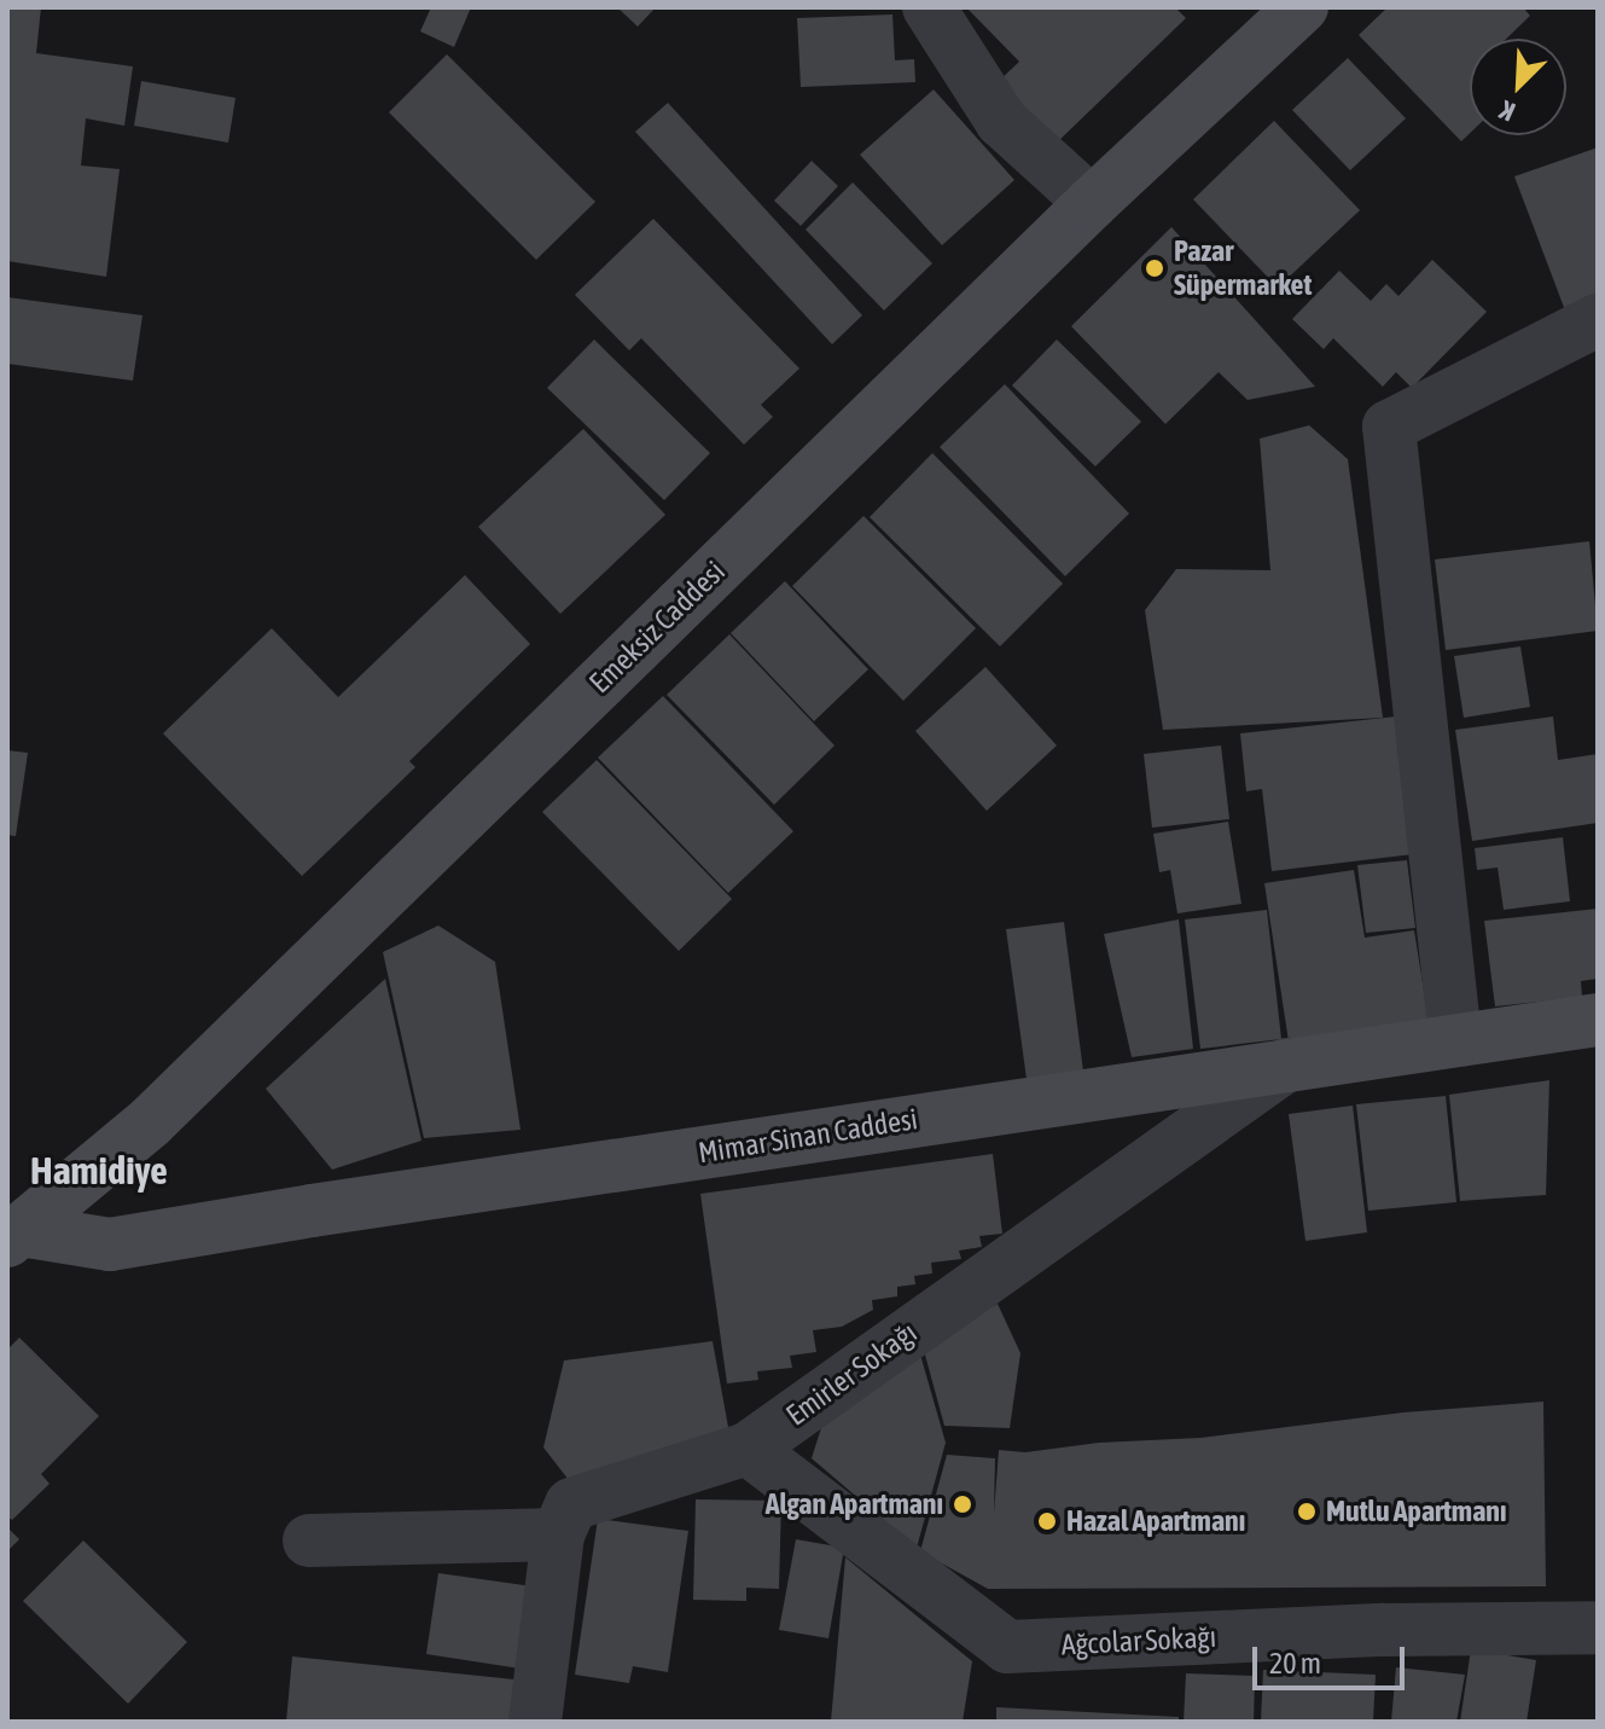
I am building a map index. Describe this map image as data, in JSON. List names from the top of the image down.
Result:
{
  "streets": {
    "main road": ["Emeksiz Caddesi", "Mimar Sinan Caddesi"],
    "street": ["Emirler Sokağı", "Ağcolar Sokağı"]
  },
  "crossings": [
    ["Emeksiz Caddesi", "Mimar Sinan Caddesi"],
    ["Mimar Sinan Caddesi", "Emirler Sokağı"],
    ["Emirler Sokağı", "Ağcolar Sokağı"]
  ],
  "districts": ["Hamidiye"],
  "places": [
    "Pazar Süpermarket",
    "Algan Apartmanı",
    "Mutlu Apartmanı",
    "Hazal Apartmanı"
  ],
  "scale_bar": "20 m",
  "north": "bottom left"
}
